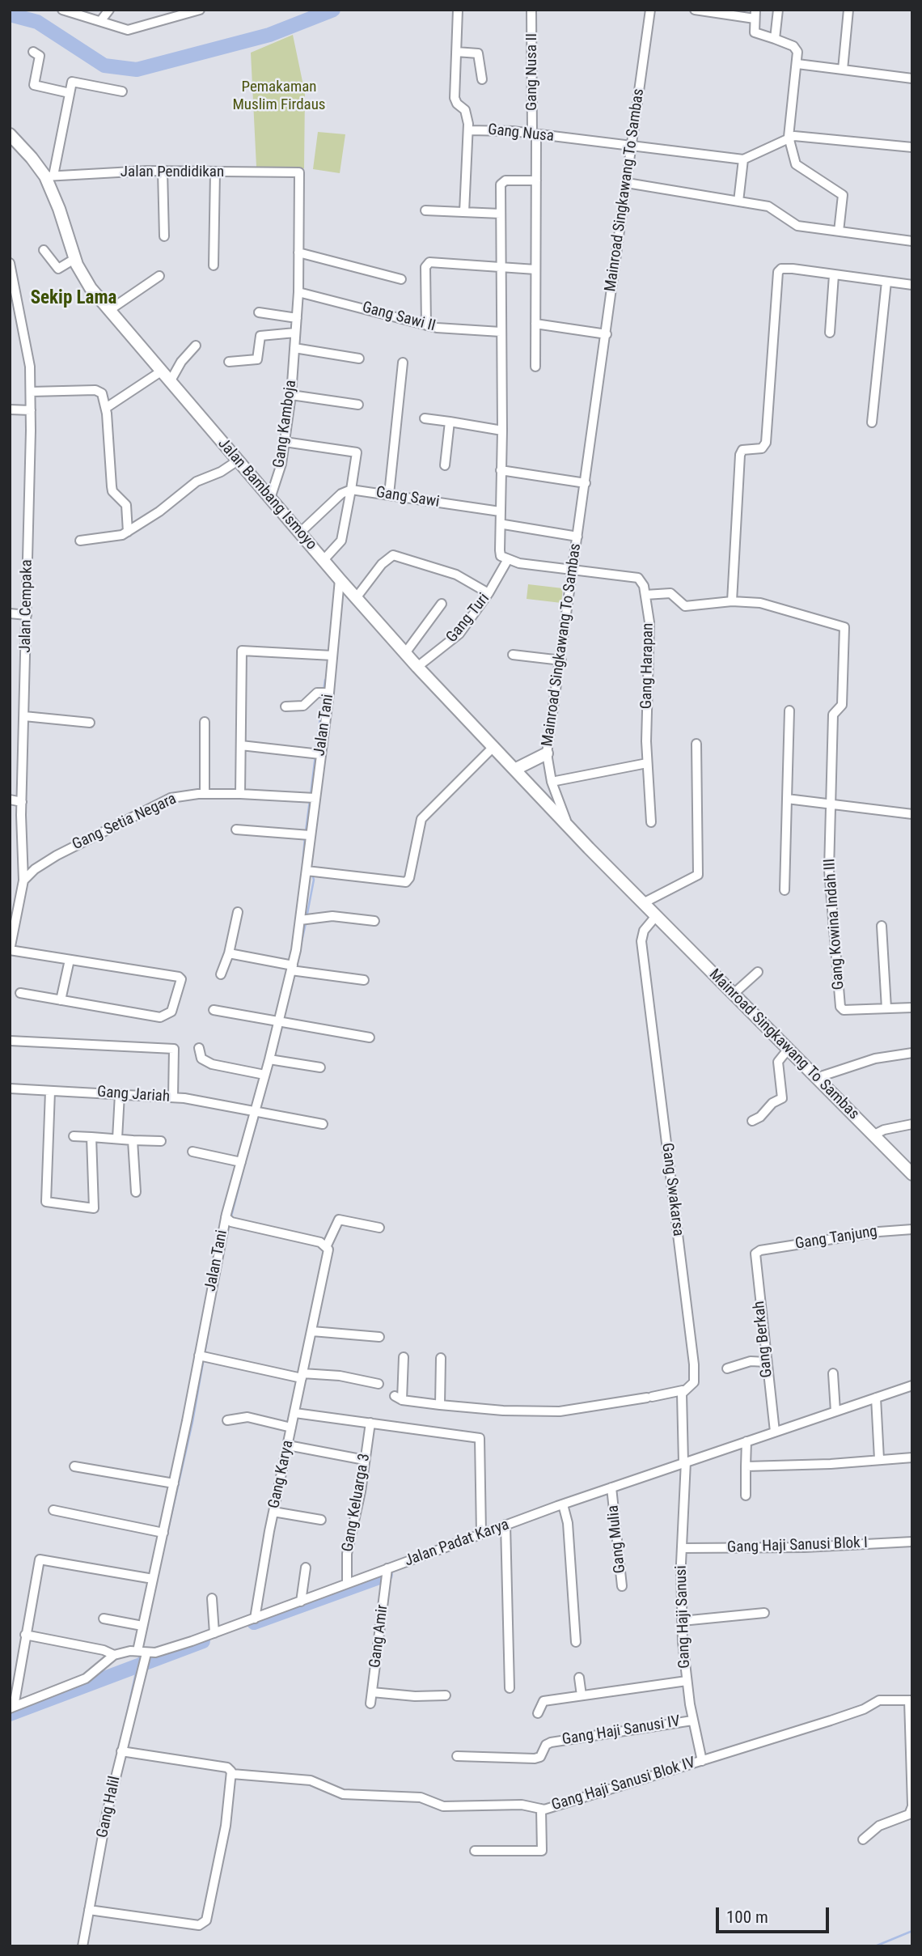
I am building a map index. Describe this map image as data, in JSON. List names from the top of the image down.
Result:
{
  "streets": {
    "main road": ["Mainroad Singkawang To Sambas", "Jalan Bambang Ismoyo"],
    "street": [
      "Gang Nusa II",
      "Gang Nusa",
      "Jalan Pendidikan",
      "Gang Sawi II",
      "Gang Kamboja",
      "Gang Sawi",
      "Jalan Cempaka",
      "Gang Turi",
      "Gang Harapan",
      "Jalan Tani",
      "Gang Setia Negara",
      "Gang Kowina Indah III",
      "Gang Jariah",
      "Gang Swakarsa",
      "Gang Tanjung",
      "Gang Berkah",
      "Gang Karya",
      "Gang Keluarga 3",
      "Gang Mulia",
      "Jalan Padat Karya",
      "Gang Haji Sanusi Blok I",
      "Gang Haji Sanusi",
      "Gang Amir",
      "Gang Haji Sanusi IV",
      "Gang Haji Sanusi Blok IV",
      "Gang Halil"
    ]
  },
  "crossings": [
    ["Gang Nusa II", "Gang Nusa"],
    ["Gang Nusa", "Mainroad Singkawang To Sambas"],
    ["Jalan Pendidikan", "Jalan Bambang Ismoyo"],
    ["Mainroad Singkawang To Sambas", "Jalan Bambang Ismoyo"],
    ["Mainroad Singkawang To Sambas", "Gang Swakarsa"],
    ["Gang Sawi II", "Gang Kamboja"],
    ["Gang Kamboja", "Jalan Bambang Ismoyo"],
    ["Jalan Bambang Ismoyo", "Gang Turi"],
    ["Jalan Bambang Ismoyo", "Jalan Tani"],
    ["Jalan Cempaka", "Gang Setia Negara"],
    ["Jalan Tani", "Gang Setia Negara"],
    ["Jalan Tani", "Gang Jariah"],
    ["Jalan Tani", "Jalan Padat Karya"],
    ["Jalan Tani", "Gang Halil"],
    ["Gang Swakarsa", "Jalan Padat Karya"],
    ["Gang Swakarsa", "Gang Haji Sanusi"],
    ["Gang Tanjung", "Gang Berkah"],
    ["Gang Berkah", "Jalan Padat Karya"],
    ["Gang Karya", "Jalan Padat Karya"],
    ["Gang Keluarga 3", "Jalan Padat Karya"],
    ["Gang Mulia", "Jalan Padat Karya"],
    ["Jalan Padat Karya", "Gang Haji Sanusi"],
    ["Jalan Padat Karya", "Gang Amir"],
    ["Gang Haji Sanusi Blok I", "Gang Haji Sanusi"],
    ["Gang Haji Sanusi", "Gang Haji Sanusi IV"],
    ["Gang Haji Sanusi", "Gang Haji Sanusi Blok IV"],
    ["Gang Haji Sanusi Blok IV", "Gang Halil"]
  ],
  "districts": ["Sekip Lama"],
  "parks": ["Pemakaman Muslim Firdaus"],
  "scale_bar": "100 m"
}
